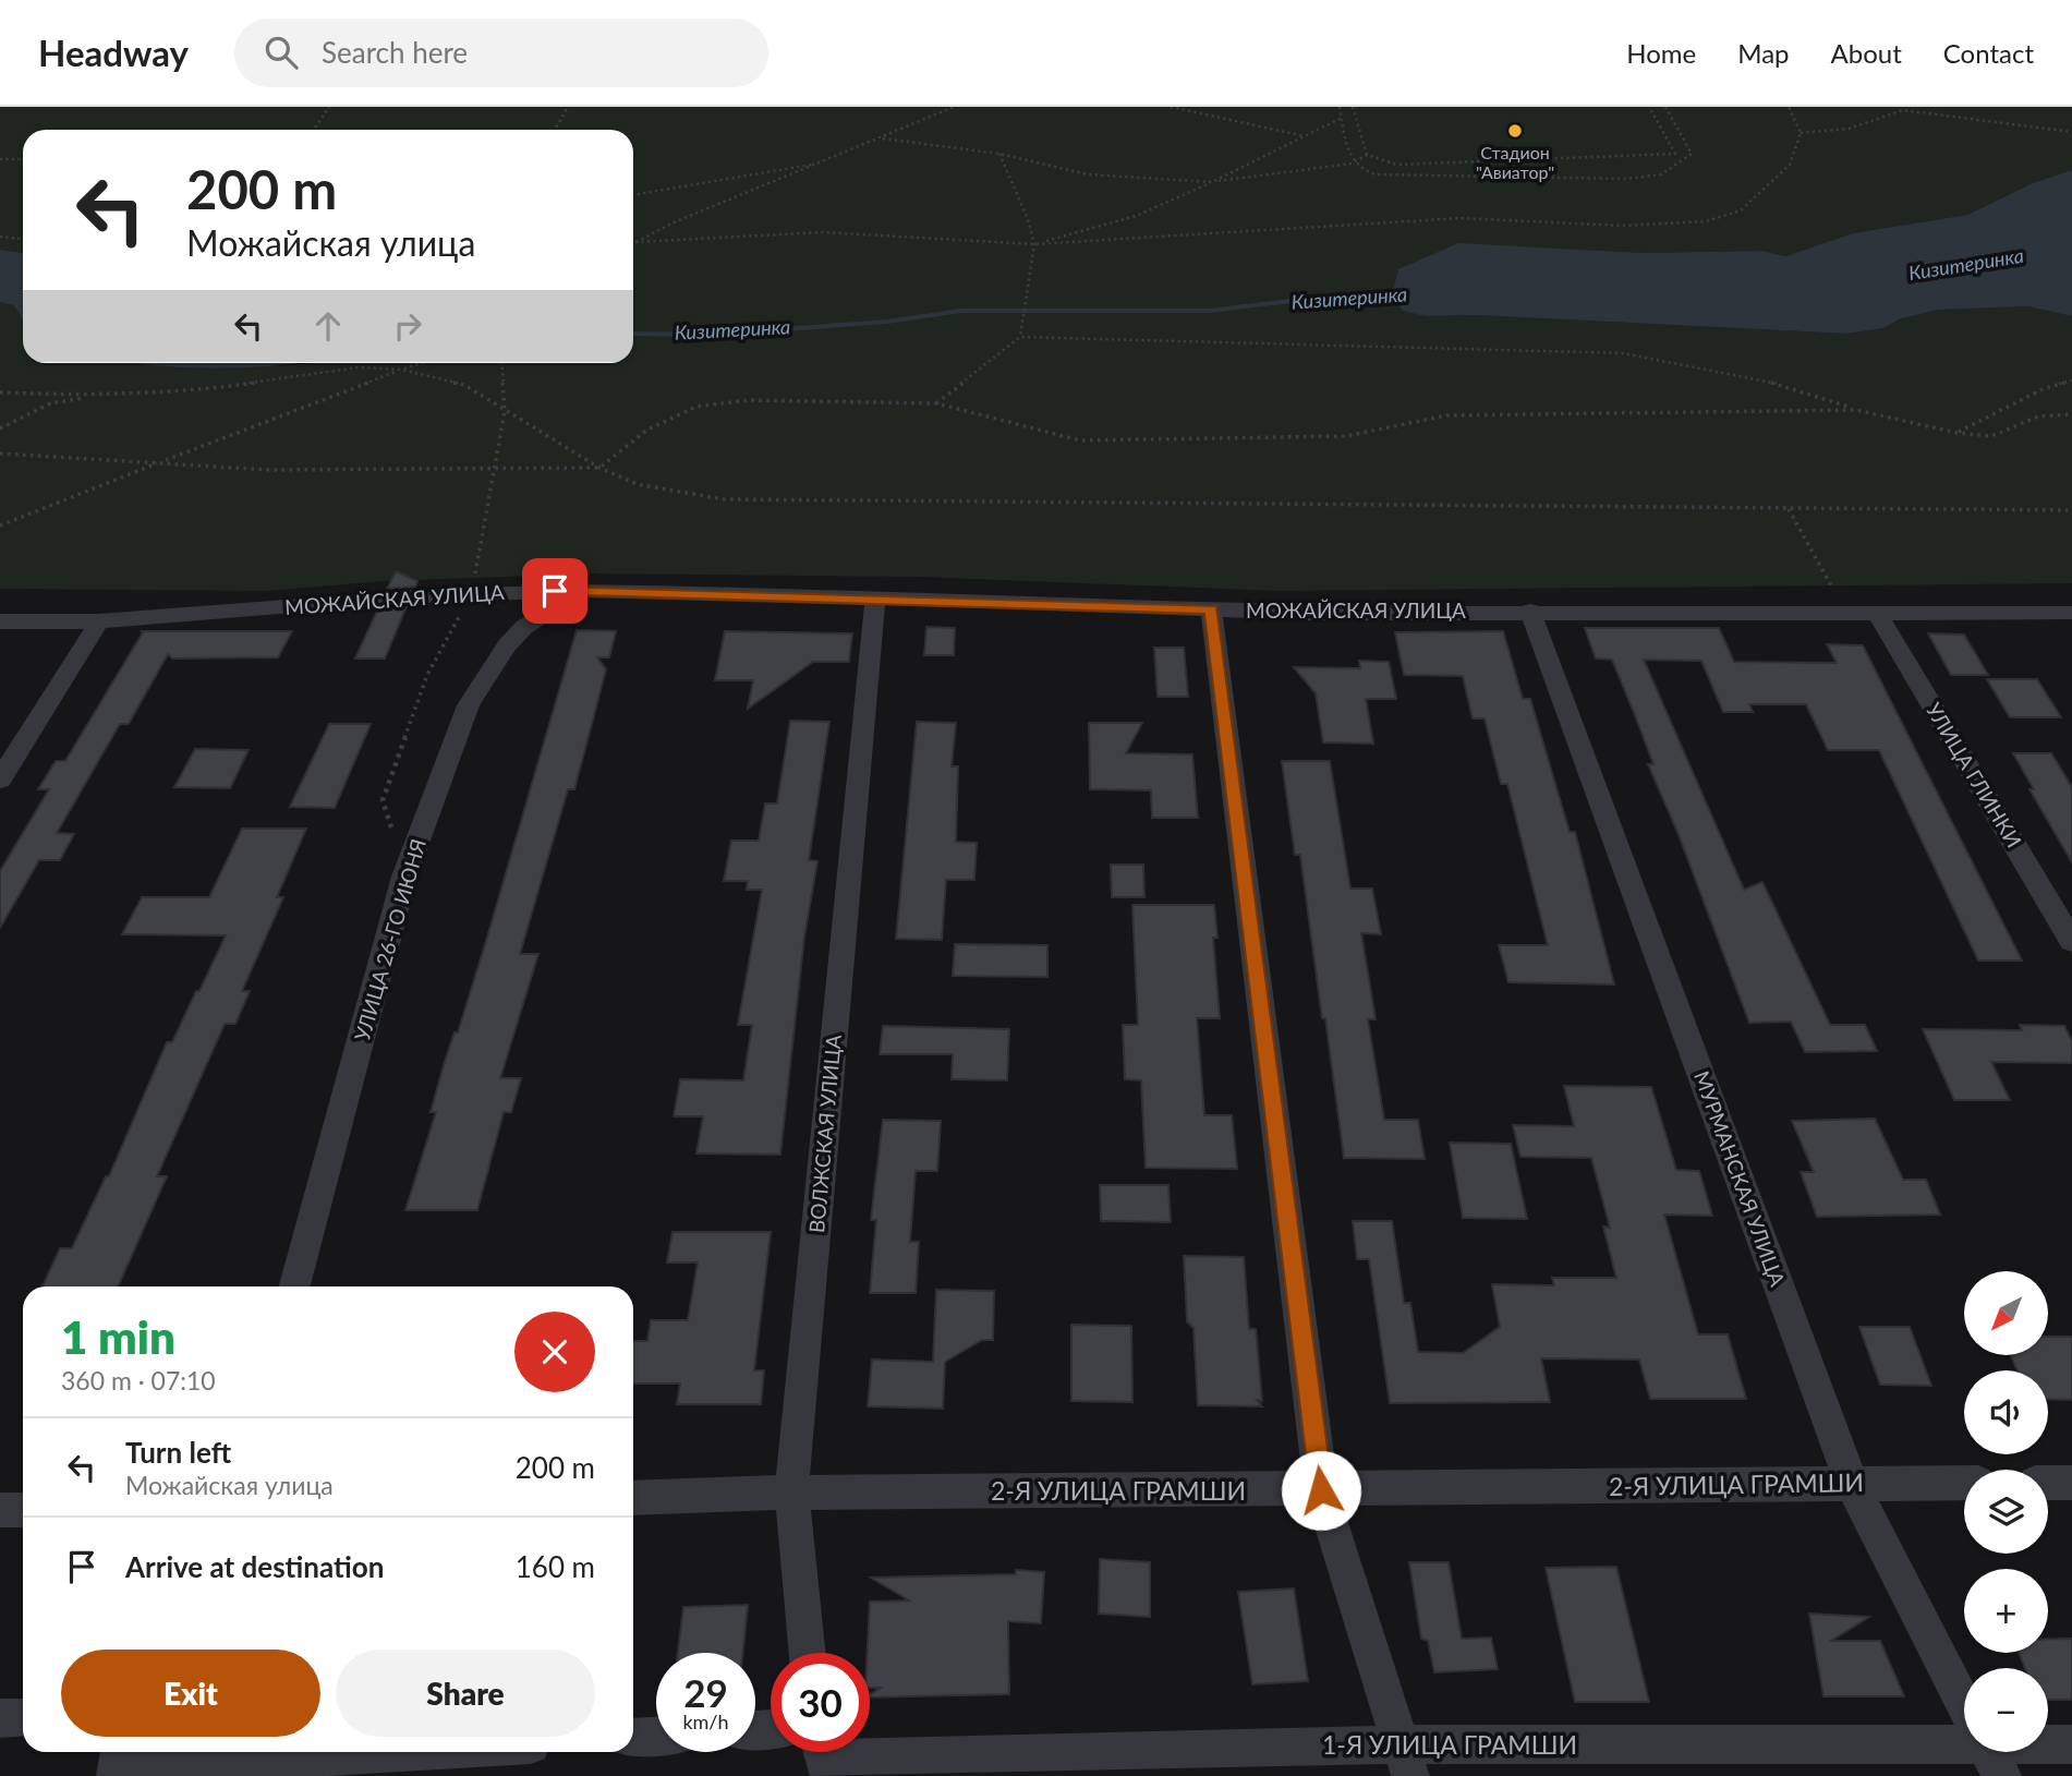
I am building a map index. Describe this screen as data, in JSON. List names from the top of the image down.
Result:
{
  "streets": {
    "street": [
      "МОЖАЙСКАЯ УЛИЦА",
      "УЛИЦА ГЛИНКИ",
      "УЛИЦА 26-ГО ИЮНЯ",
      "ВОЛЖСКАЯ УЛИЦА",
      "МУРМАНСКАЯ УЛИЦА",
      "2-Я УЛИЦА ГРАМШИ",
      "1-Я УЛИЦА ГРАМШИ"
    ]
  },
  "crossings": [
    ["МОЖАЙСКАЯ УЛИЦА", "УЛИЦА ГЛИНКИ"],
    ["МОЖАЙСКАЯ УЛИЦА", "УЛИЦА 26-ГО ИЮНЯ"],
    ["МОЖАЙСКАЯ УЛИЦА", "ВОЛЖСКАЯ УЛИЦА"],
    ["МОЖАЙСКАЯ УЛИЦА", "МУРМАНСКАЯ УЛИЦА"],
    ["ВОЛЖСКАЯ УЛИЦА", "2-Я УЛИЦА ГРАМШИ"],
    ["МУРМАНСКАЯ УЛИЦА", "2-Я УЛИЦА ГРАМШИ"]
  ],
  "water": ["Кизитеринка"],
  "places": ["Стадион \"Авиатор\""],
  "north": "bottom left",
  "page": {
    "header": "Headway",
    "search": "Search here",
    "nav": [
      "Home",
      "Map",
      "About",
      "Contact"
    ],
    "turn": ["200 m", "Можайская улица"],
    "map_buttons": ["+", "−"],
    "heading": ["1 min", "360 m · 07:10"],
    "list": [
      {
        "name": "Turn left",
        "note": "Можайская улица",
        "value": "200 m"
      },
      {
        "name": "Arrive at destination",
        "value": "160 m"
      }
    ],
    "buttons": ["Exit", "Share"],
    "speed": "29 km/h",
    "limit": "30"
  }
}
